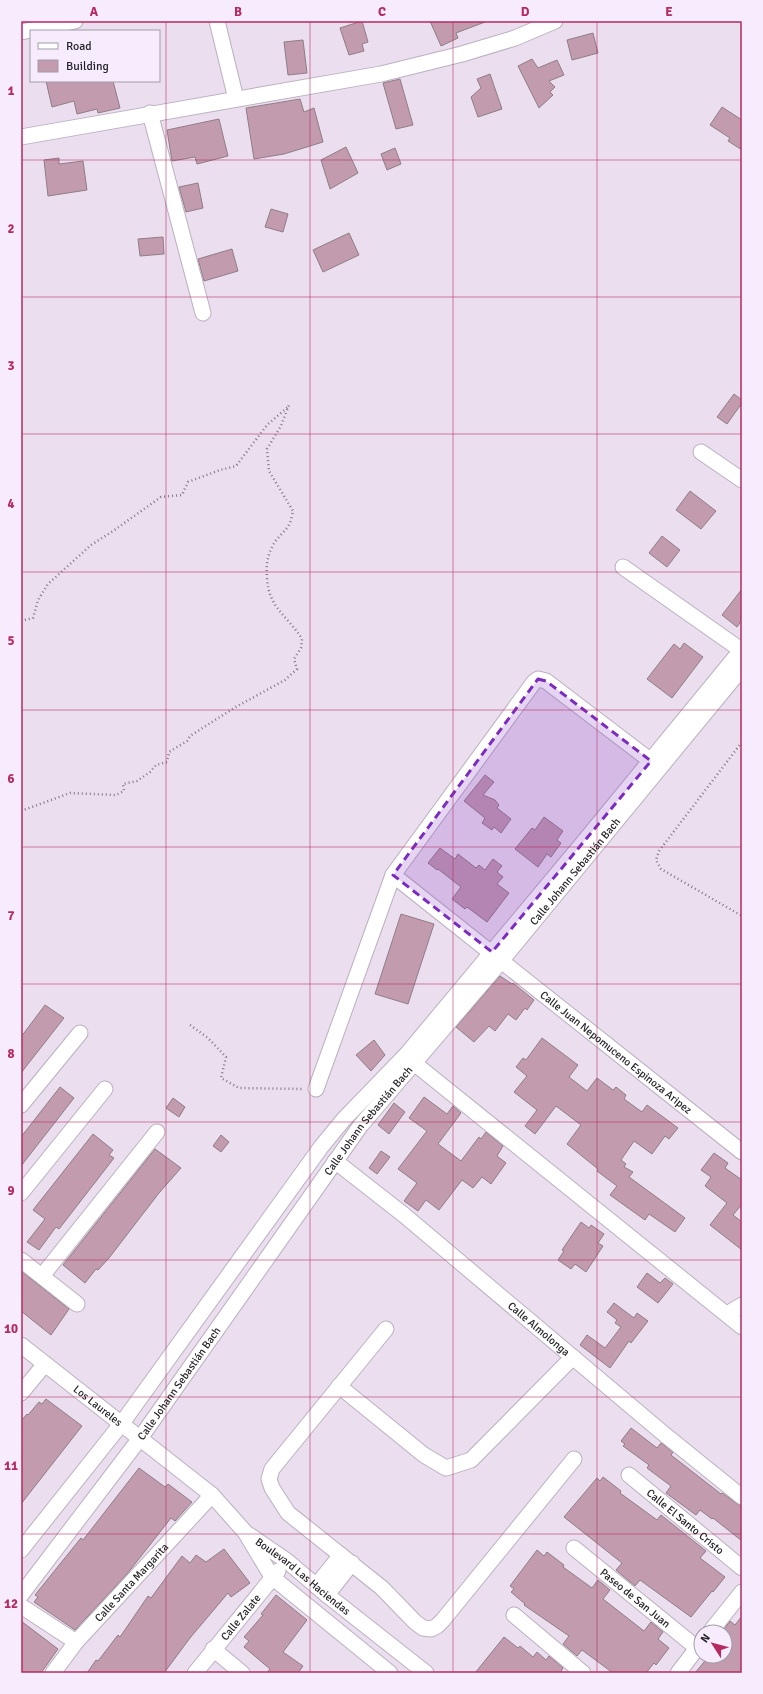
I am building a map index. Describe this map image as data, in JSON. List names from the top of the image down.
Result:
{
  "streets": {
    "street": [
      "Calle Johann Sebastián Bach",
      "Calle Juan Nepomuceno Espinoza Aripez",
      "Calle Almolonga",
      "Los Laureles",
      "Calle El Santo Cristo",
      "Boulevard Las Haciendas",
      "Calle Santa Margarita",
      "Paseo de San Juan",
      "Calle Zalate"
    ]
  },
  "crossings": [
    ["Calle Johann Sebastián Bach", "Calle Juan Nepomuceno Espinoza Aripez"],
    ["Calle Johann Sebastián Bach", "Calle Almolonga"],
    ["Calle Johann Sebastián Bach", "Los Laureles"],
    ["Los Laureles", "Boulevard Las Haciendas"],
    ["Los Laureles", "Calle Santa Margarita"],
    ["Boulevard Las Haciendas", "Calle Zalate"]
  ],
  "legend": ["Road", "Building"],
  "north": "top left",
  "grid": {
    "columns": [
      "A",
      "B",
      "C",
      "D",
      "E"
    ],
    "rows": [
      "1",
      "2",
      "3",
      "4",
      "5",
      "6",
      "7",
      "8",
      "9",
      "10",
      "11",
      "12"
    ]
  }
}
